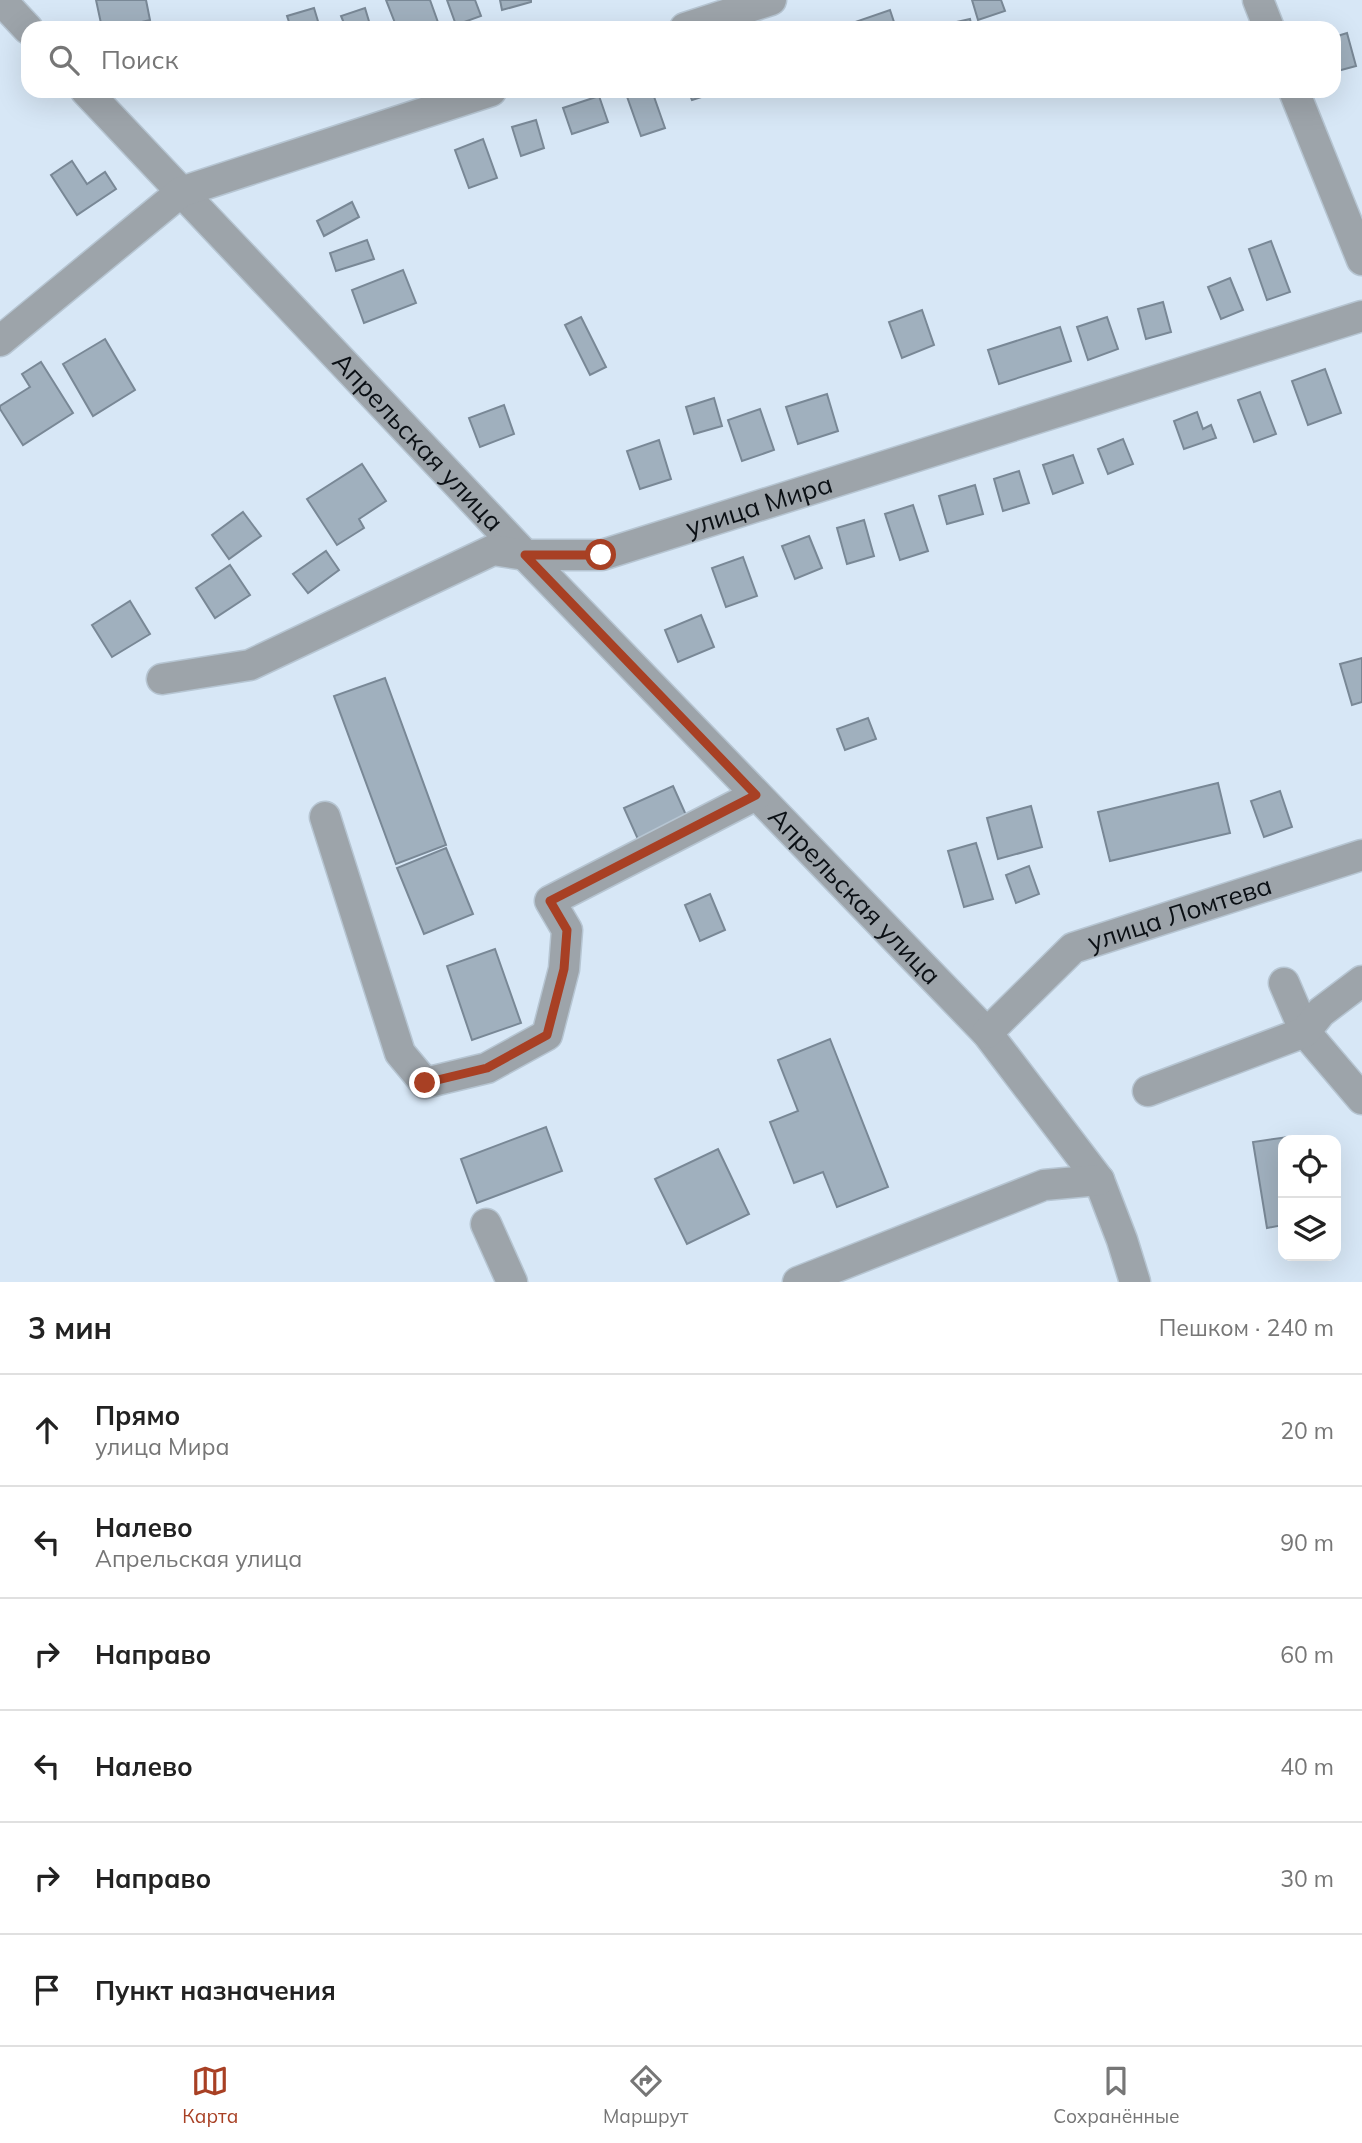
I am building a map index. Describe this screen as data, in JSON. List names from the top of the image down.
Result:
{
  "streets": {
    "street": ["Апрельская улица", "улица Мира", "улица Ломтева"]
  },
  "crossings": [
    ["Апрельская улица", "улица Мира"],
    ["Апрельская улица", "улица Ломтева"]
  ],
  "page": {
    "search": "Поиск",
    "heading": ["3 мин", "Пешком · 240 m"],
    "list": [
      ["Прямо", "улица Мира", "20 m"],
      ["Налево", "Апрельская улица", "90 m"],
      ["Направо", "60 m"],
      ["Налево", "40 m"],
      ["Направо", "30 m"],
      "Пункт назначения"
    ],
    "nav": ["Карта", "Маршрут", "Сохранённые"]
  }
}
